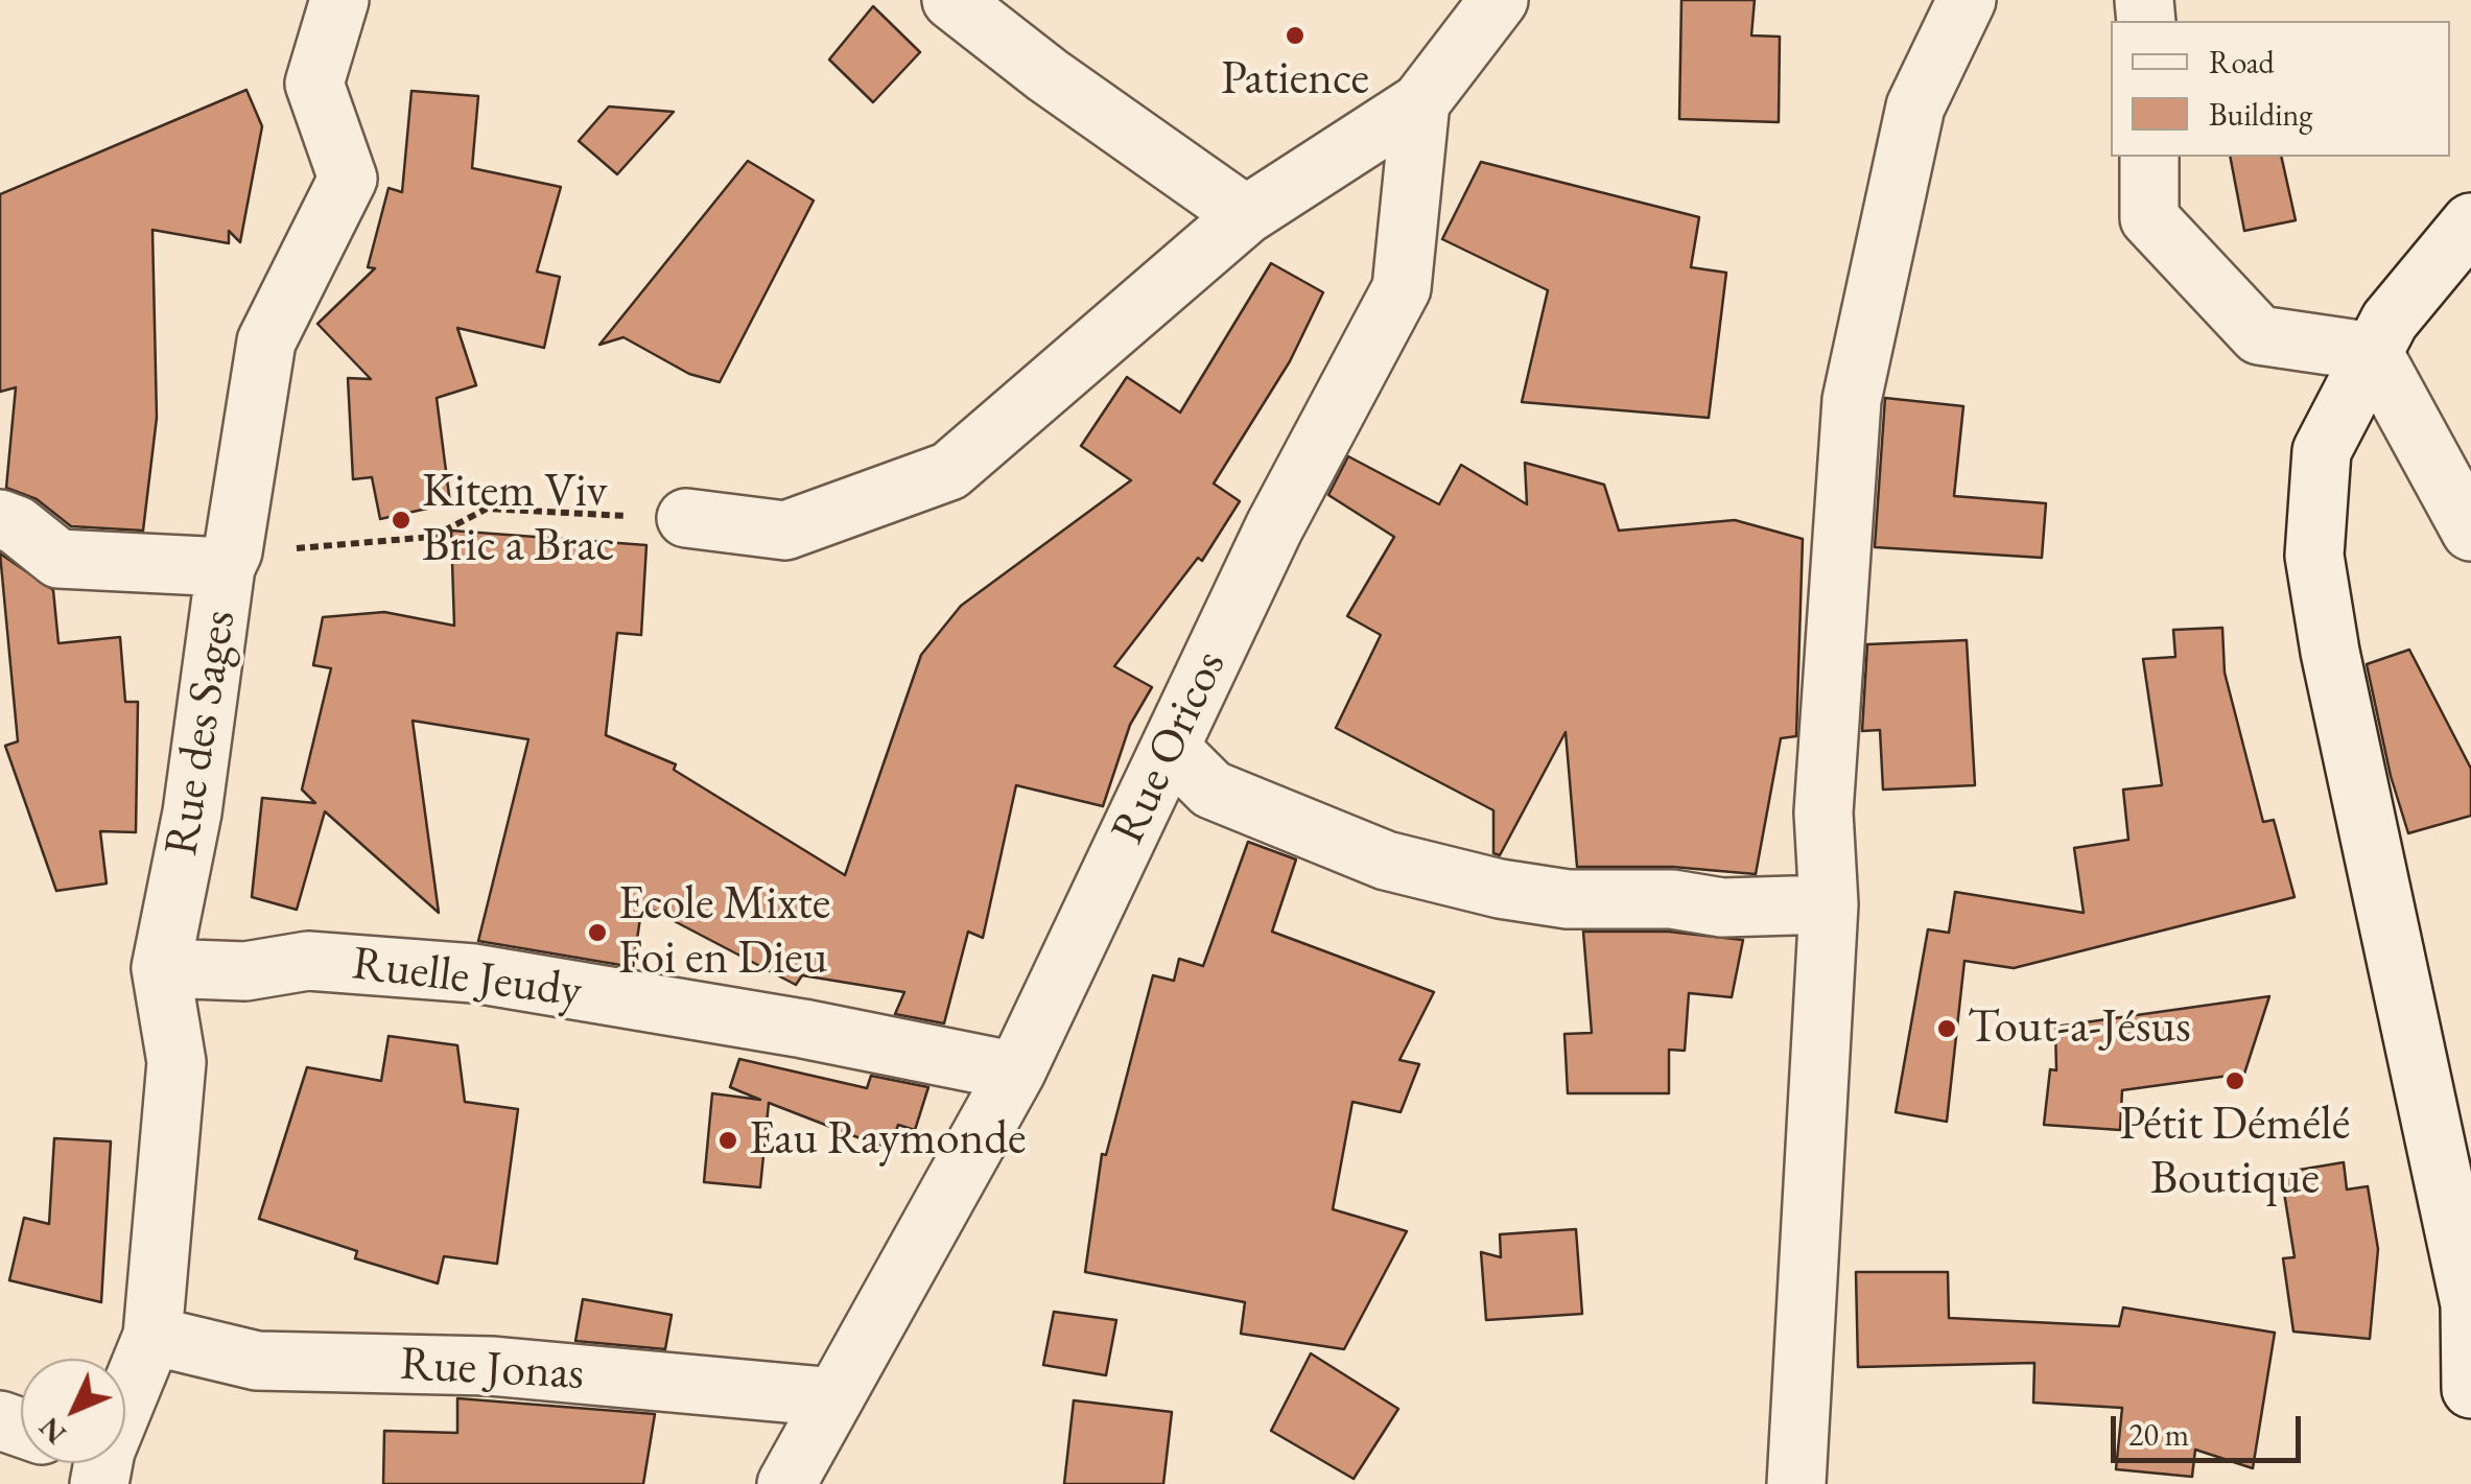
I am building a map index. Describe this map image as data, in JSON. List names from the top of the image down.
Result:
{
  "streets": {
    "street": [
      "Rue des Sages",
      "Rue Oricos",
      "Ruelle Jeudy",
      "Rue Jonas"
    ]
  },
  "crossings": [
    ["Rue des Sages", "Ruelle Jeudy"],
    ["Rue des Sages", "Rue Jonas"],
    ["Rue Oricos", "Ruelle Jeudy"],
    ["Rue Oricos", "Rue Jonas"]
  ],
  "places": [
    "Patience",
    "Kitem Viv Bric a Brac",
    "Ecole Mixte Foi en Dieu",
    "Tout-a-Jésus",
    "Pétit Démélé Boutique",
    "Eau Raymonde"
  ],
  "legend": ["Road", "Building"],
  "scale_bar": "20 m",
  "north": "bottom left"
}
